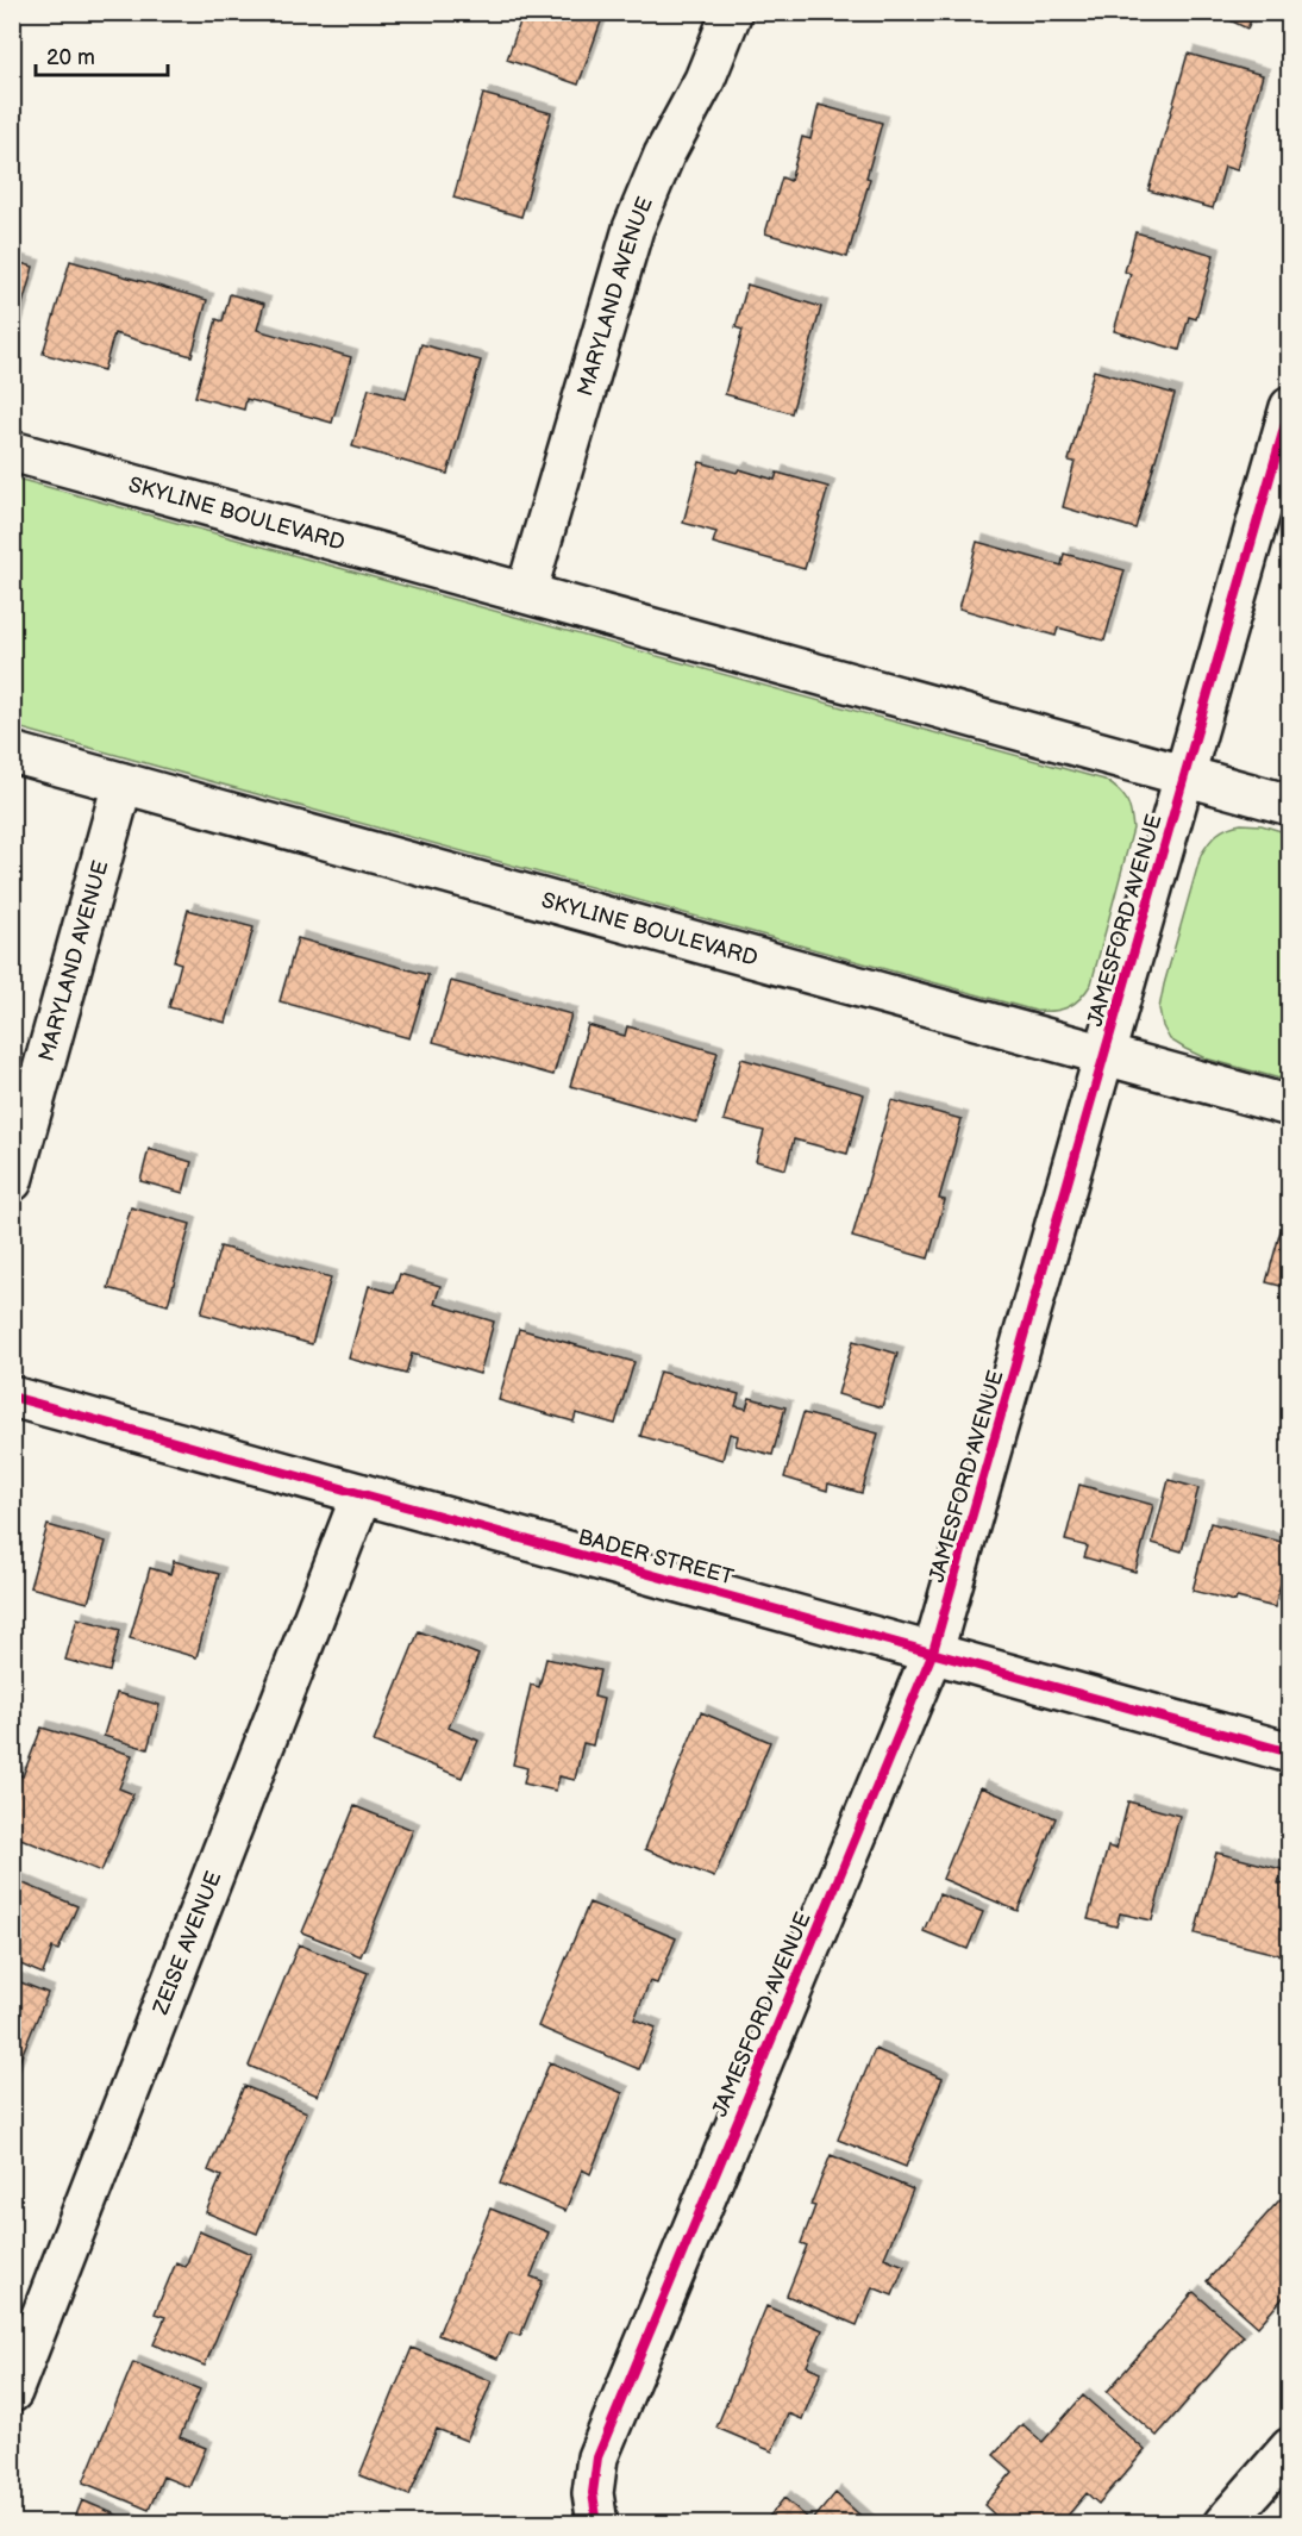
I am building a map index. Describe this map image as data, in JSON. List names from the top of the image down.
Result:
{
  "streets": {
    "street": [
      "MARYLAND AVENUE",
      "SKYLINE BOULEVARD",
      "JAMESFORD AVENUE",
      "BADER STREET",
      "ZEISE AVENUE"
    ]
  },
  "crossings": [
    ["MARYLAND AVENUE", "SKYLINE BOULEVARD"],
    ["SKYLINE BOULEVARD", "JAMESFORD AVENUE"],
    ["JAMESFORD AVENUE", "BADER STREET"],
    ["BADER STREET", "ZEISE AVENUE"]
  ],
  "scale_bar": "20 m"
}
